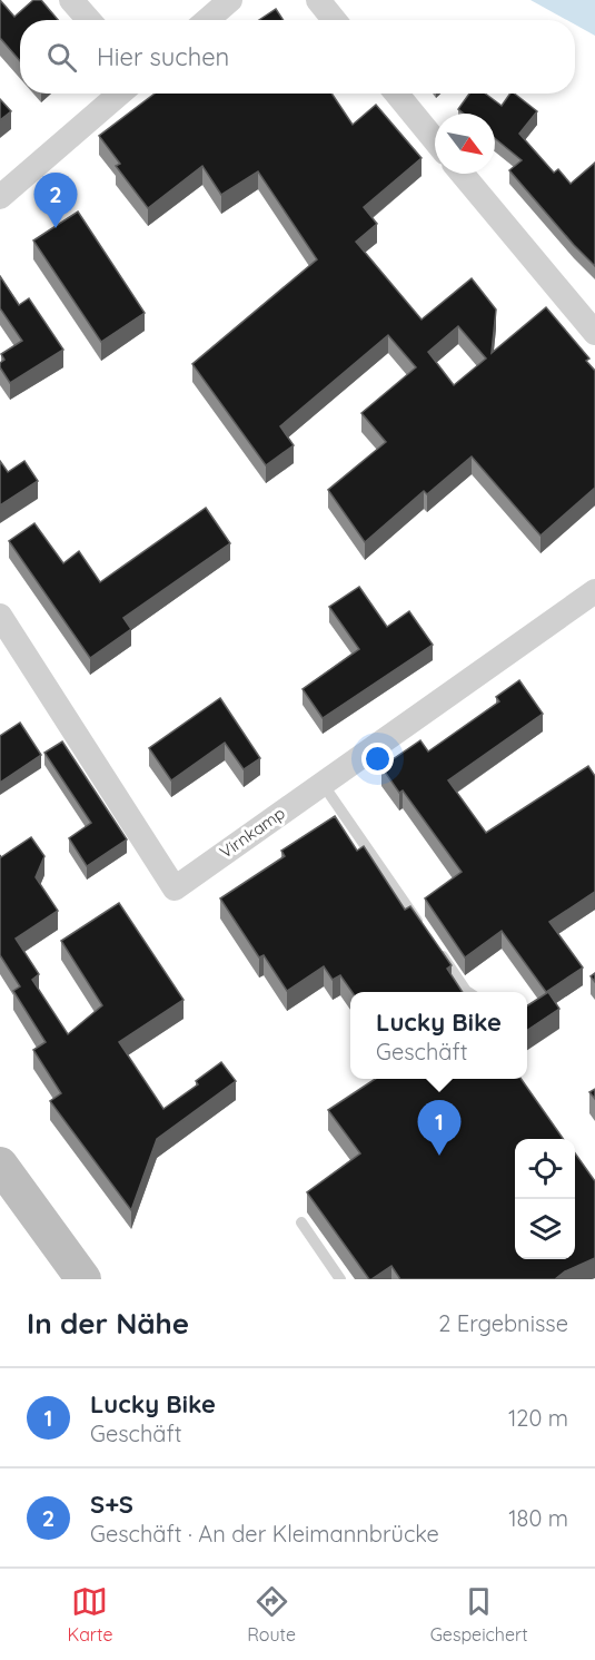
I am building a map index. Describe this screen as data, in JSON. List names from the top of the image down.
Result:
{
  "streets": {
    "street": ["Virnkamp"]
  },
  "north": "bottom right",
  "page": {
    "search": "Hier suchen",
    "pins": ["2", "1"],
    "popup": ["Lucky Bike", "Geschäft"],
    "heading": ["In der Nähe", "2 Ergebnisse"],
    "list": [
      {
        "mark": "1",
        "name": "Lucky Bike",
        "note": "Geschäft",
        "value": "120 m"
      },
      {
        "mark": "2",
        "name": "S+S",
        "note": "Geschäft · An der Kleimannbrücke",
        "value": "180 m"
      }
    ],
    "nav": ["Karte", "Route", "Gespeichert"]
  }
}
